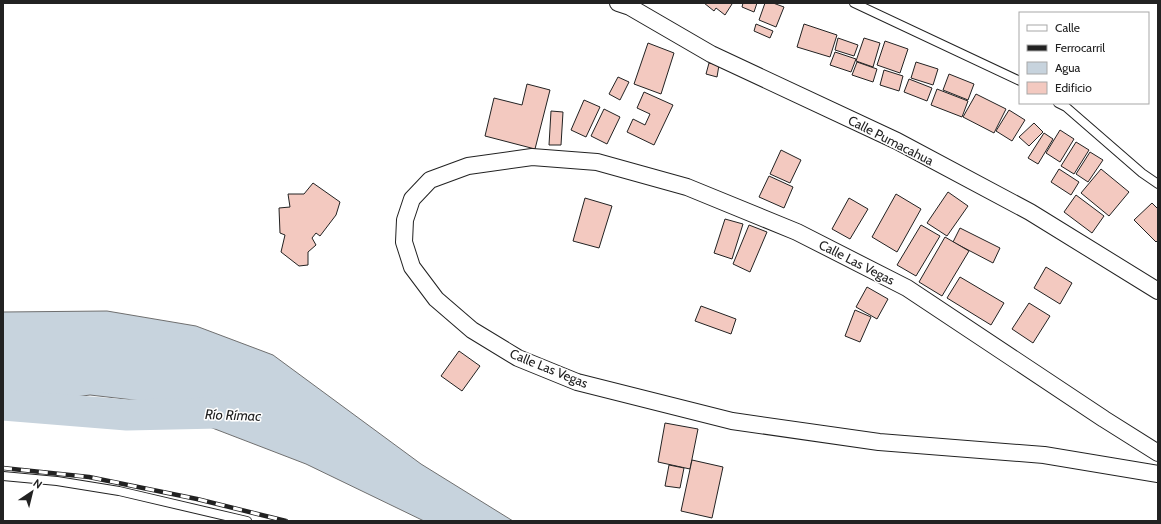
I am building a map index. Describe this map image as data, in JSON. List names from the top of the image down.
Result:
{
  "streets": {
    "street": ["Calle Pumacahua", "Calle Las Vegas"]
  },
  "water": ["Río Rímac"],
  "legend": [
    "Calle",
    "Ferrocarril",
    "Agua",
    "Edificio"
  ],
  "north": "top right"
}
